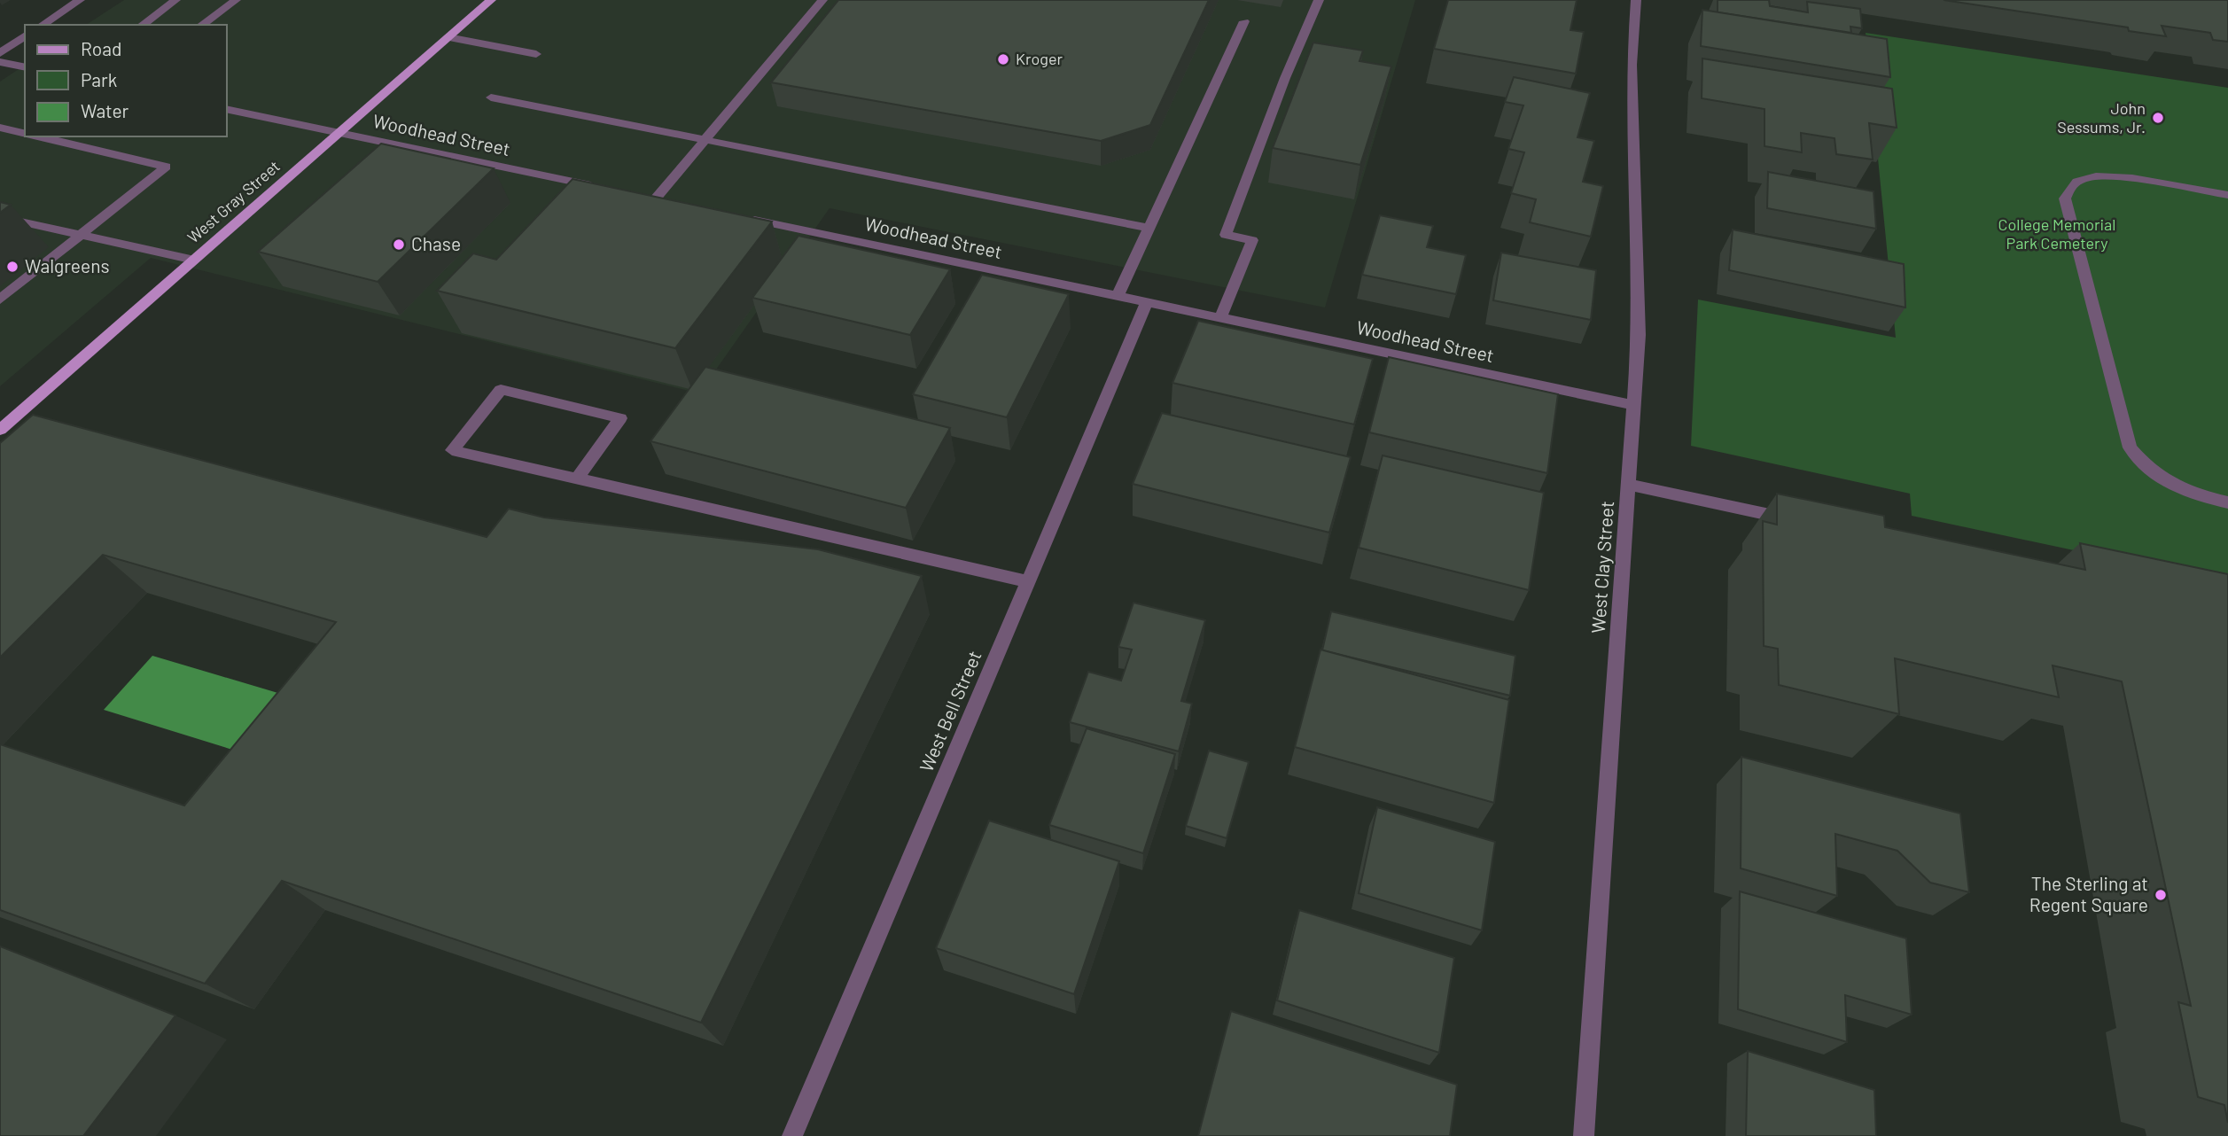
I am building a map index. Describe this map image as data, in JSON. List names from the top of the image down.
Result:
{
  "streets": {
    "main road": ["West Gray Street"],
    "street": ["Woodhead Street", "West Clay Street", "West Bell Street"]
  },
  "crossings": [
    ["Woodhead Street", "West Gray Street"],
    ["Woodhead Street", "West Clay Street"],
    ["Woodhead Street", "West Bell Street"]
  ],
  "parks": ["College Memorial Park Cemetery"],
  "places": [
    "Kroger",
    "John Sessums, Jr.",
    "Chase",
    "Walgreens",
    "The Sterling at Regent Square"
  ],
  "legend": ["Road", "Park", "Water"]
}
